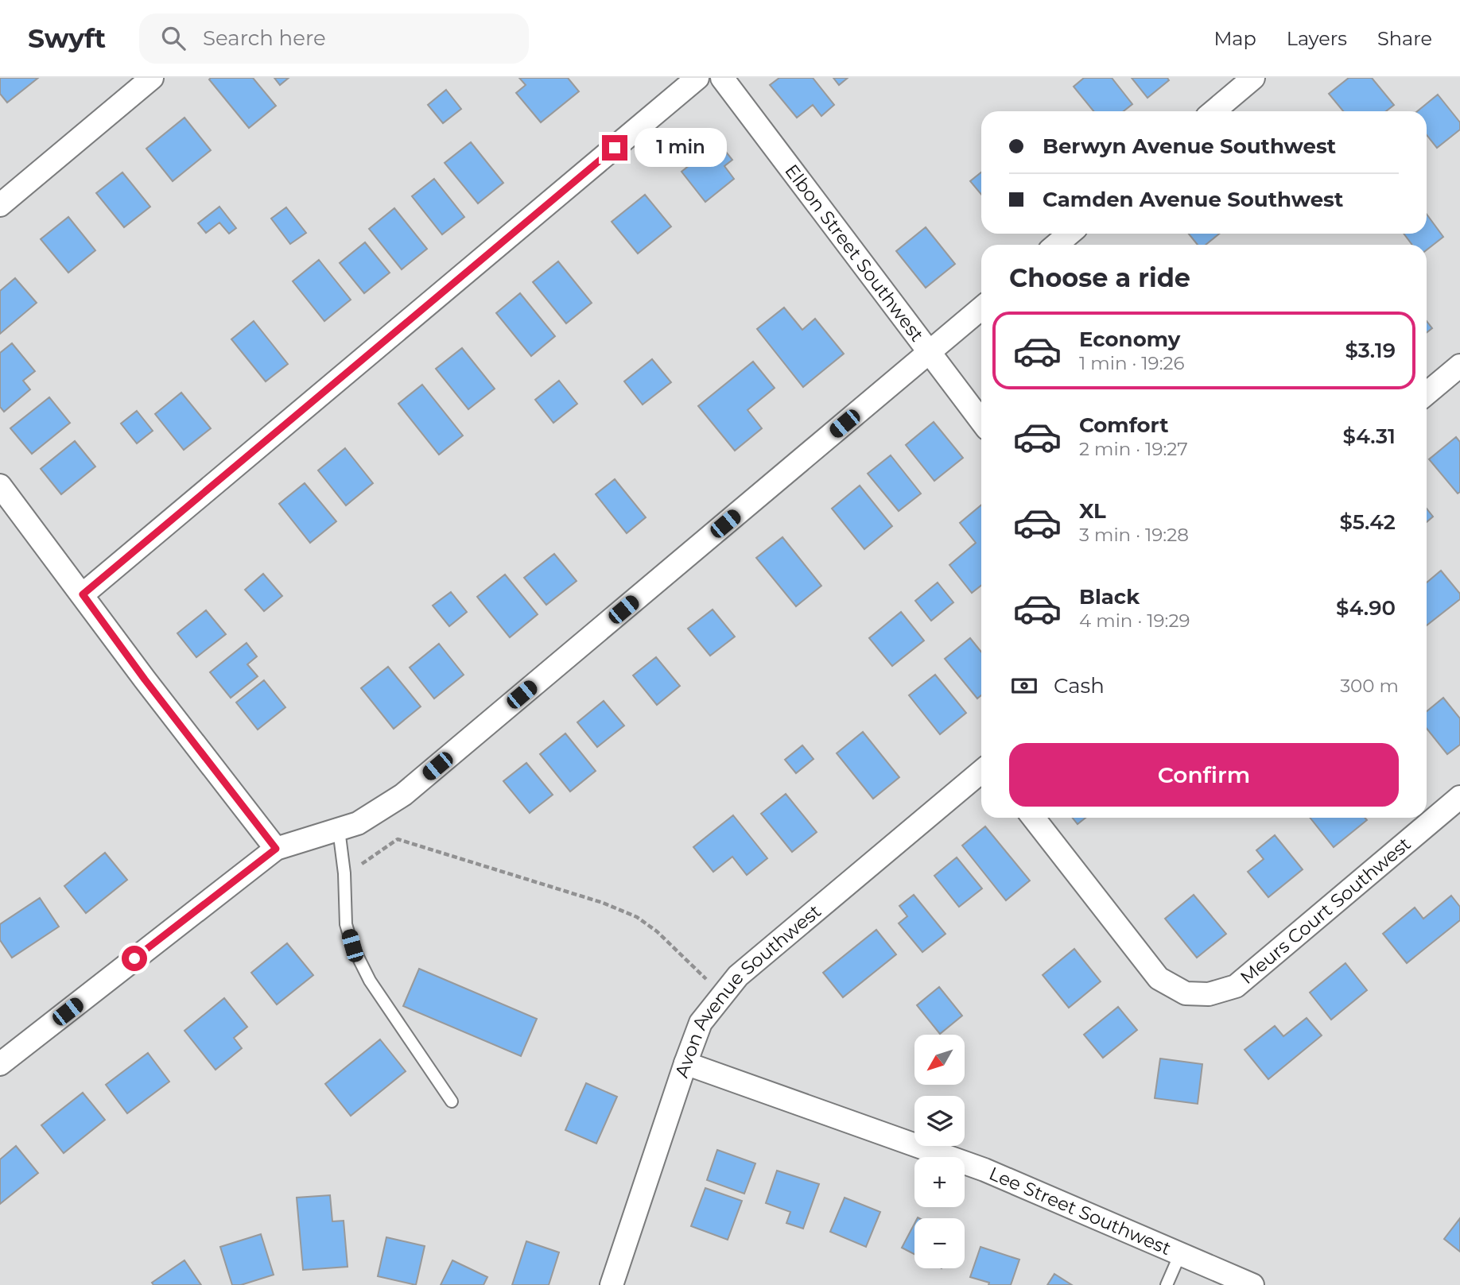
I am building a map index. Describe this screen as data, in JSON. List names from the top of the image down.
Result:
{
  "streets": {
    "street": [
      "Elbon Street Southwest",
      "Meurs Court Southwest",
      "Avon Avenue Southwest",
      "Lee Street Southwest"
    ]
  },
  "crossings": [
    ["Avon Avenue Southwest", "Lee Street Southwest"]
  ],
  "north": "bottom left",
  "page": {
    "header": "Swyft",
    "search": "Search here",
    "nav": ["Map", "Layers", "Share"],
    "banner": ["Berwyn Avenue Southwest", "Camden Avenue Southwest"],
    "bubble": "1 min",
    "heading": "Choose a ride",
    "list": [
      {
        "name": "Economy",
        "note": "1 min · 19:26",
        "value": "$3.19"
      },
      {
        "name": "Comfort",
        "note": "2 min · 19:27",
        "value": "$4.31"
      },
      {
        "name": "XL",
        "note": "3 min · 19:28",
        "value": "$5.42"
      },
      {
        "name": "Black",
        "note": "4 min · 19:29",
        "value": "$4.90"
      }
    ],
    "pay": ["Cash", "300 m"],
    "buttons": "Confirm",
    "map_buttons": ["+", "−"]
  }
}
